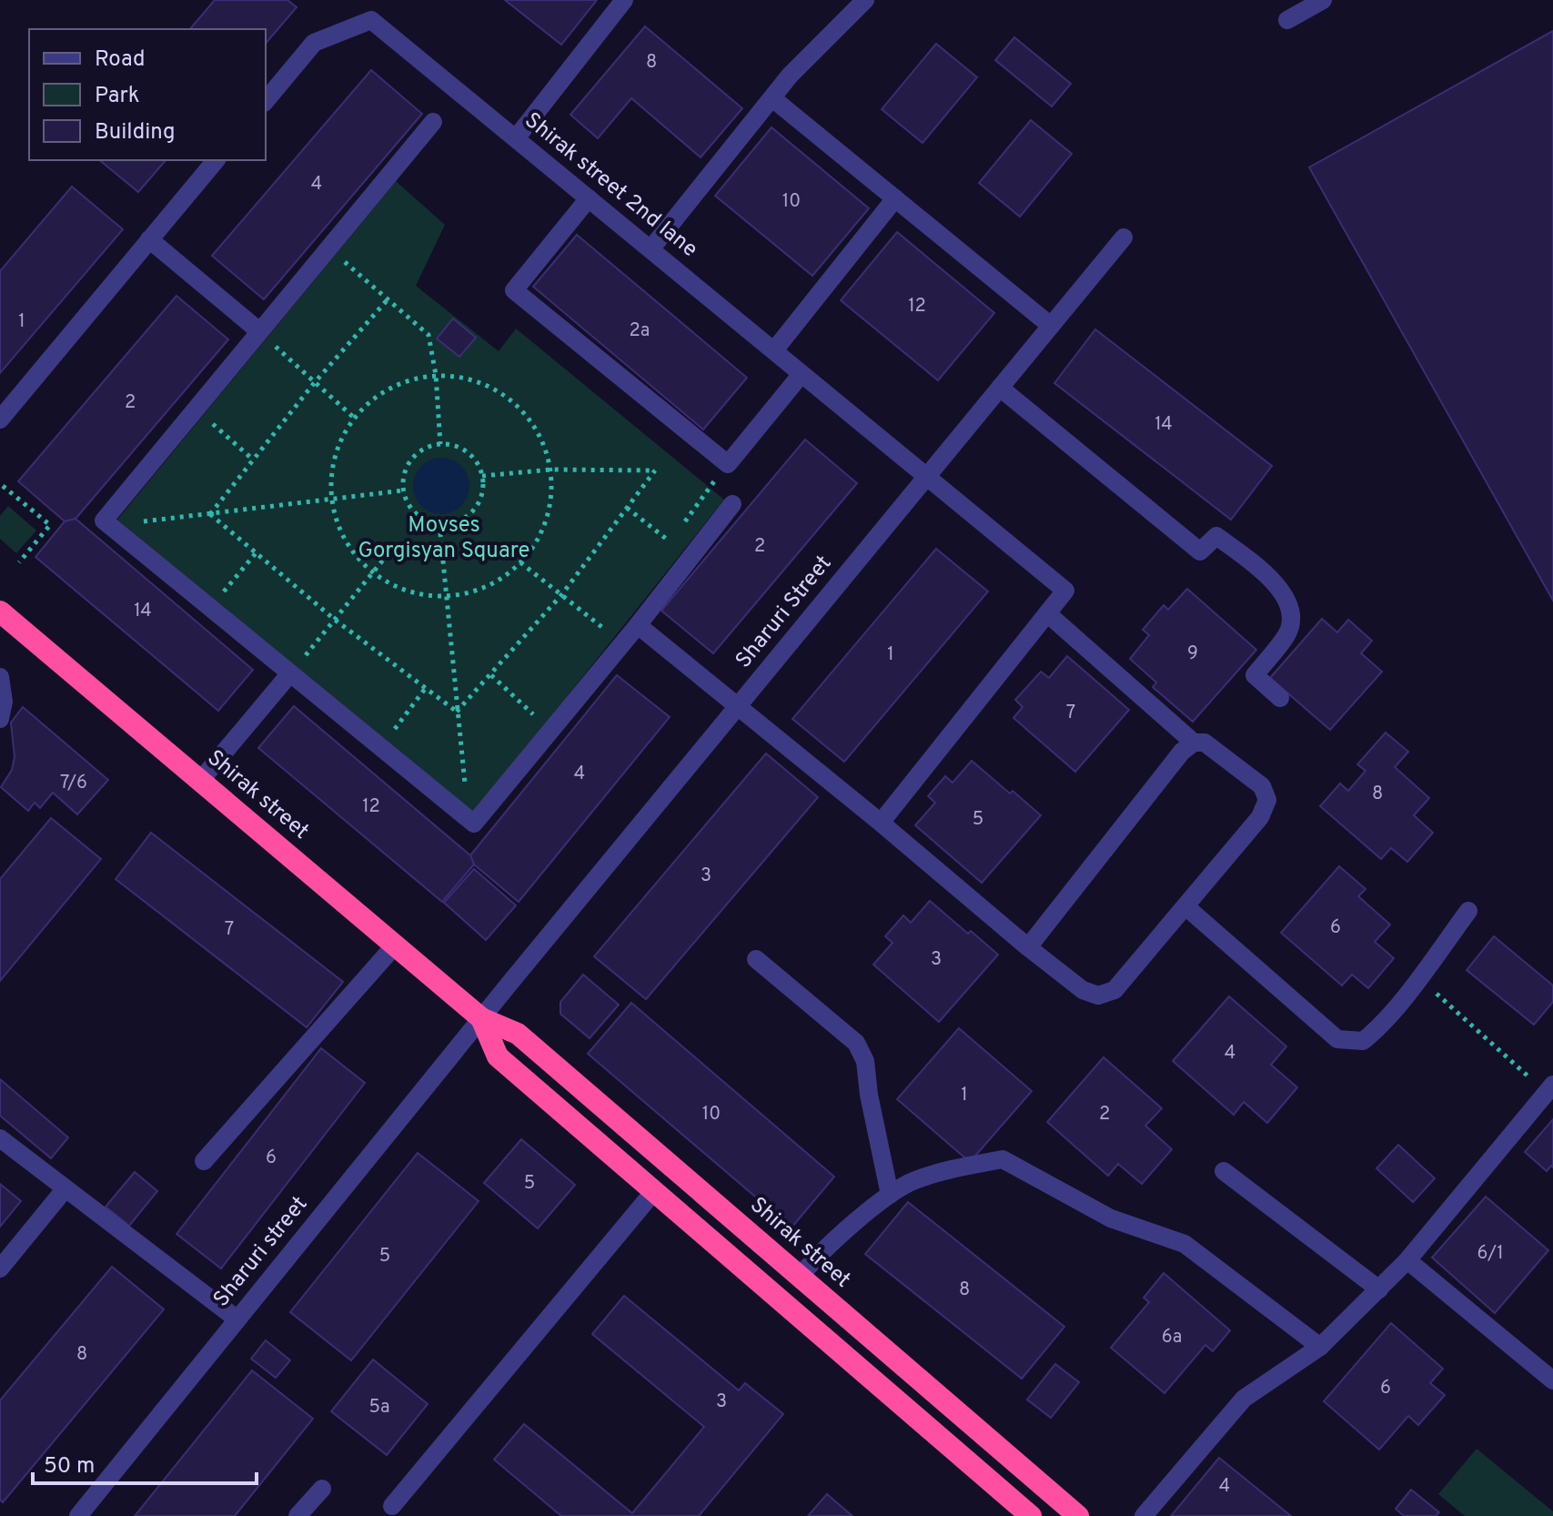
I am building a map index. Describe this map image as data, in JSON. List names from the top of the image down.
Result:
{
  "streets": {
    "highway": ["Shirak street"],
    "street": ["Shirak street 2nd lane", "Sharuri Street", "Sharuri street"]
  },
  "crossings": [
    ["Shirak street 2nd lane", "Sharuri Street"],
    ["Sharuri Street", "Shirak street"],
    ["Sharuri Street", "Sharuri street"],
    ["Shirak street", "Sharuri street"]
  ],
  "parks": ["Movses Gorgisyan Square"],
  "house_numbers": [
    "8",
    "4",
    "10",
    "12",
    "1",
    "2a",
    "2",
    "14",
    "2",
    "14",
    "9",
    "1",
    "7",
    "4",
    "7/6",
    "8",
    "12",
    "5",
    "3",
    "6",
    "7",
    "3",
    "4",
    "1",
    "10",
    "2",
    "6",
    "5",
    "6/1",
    "5",
    "8",
    "6a",
    "8",
    "6",
    "3",
    "5a",
    "4"
  ],
  "legend": ["Road", "Park", "Building"],
  "scale_bar": "50 m"
}
